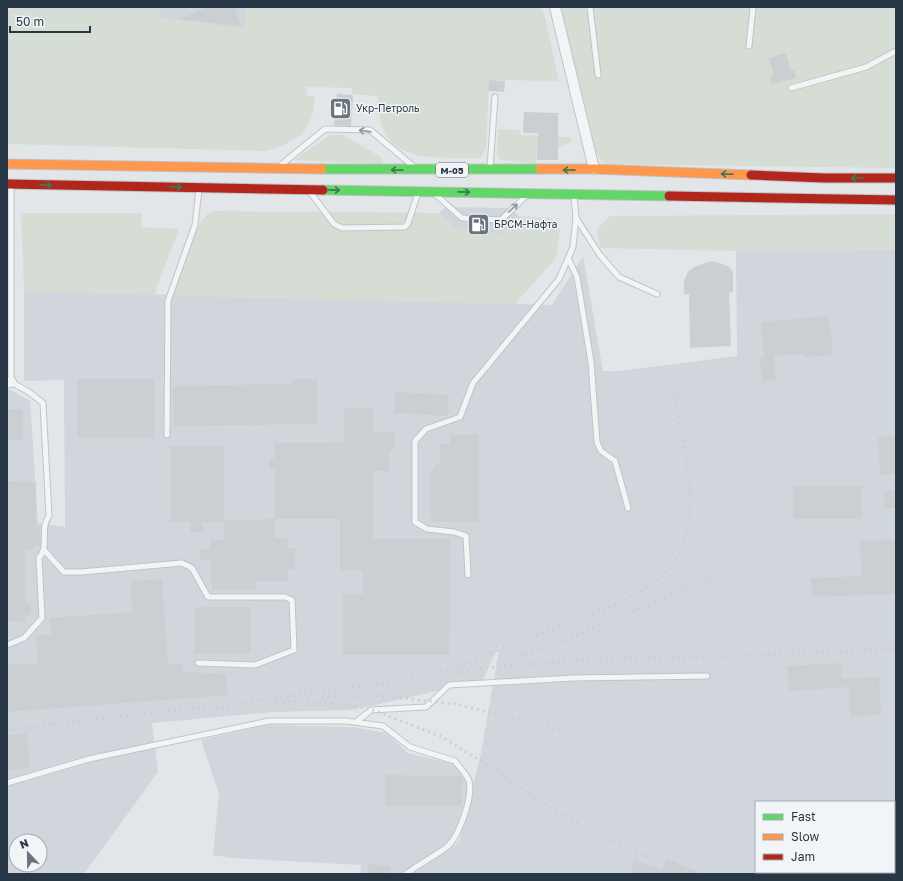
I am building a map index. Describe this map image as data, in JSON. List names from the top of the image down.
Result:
{
  "streets": {
    "main road": ["М-05"]
  },
  "places": {
    "fuel station": ["Укр-Петроль", "БРСМ-Нафта"]
  },
  "legend": ["Fast", "Slow", "Jam"],
  "scale_bar": "50 m",
  "north": "top"
}
